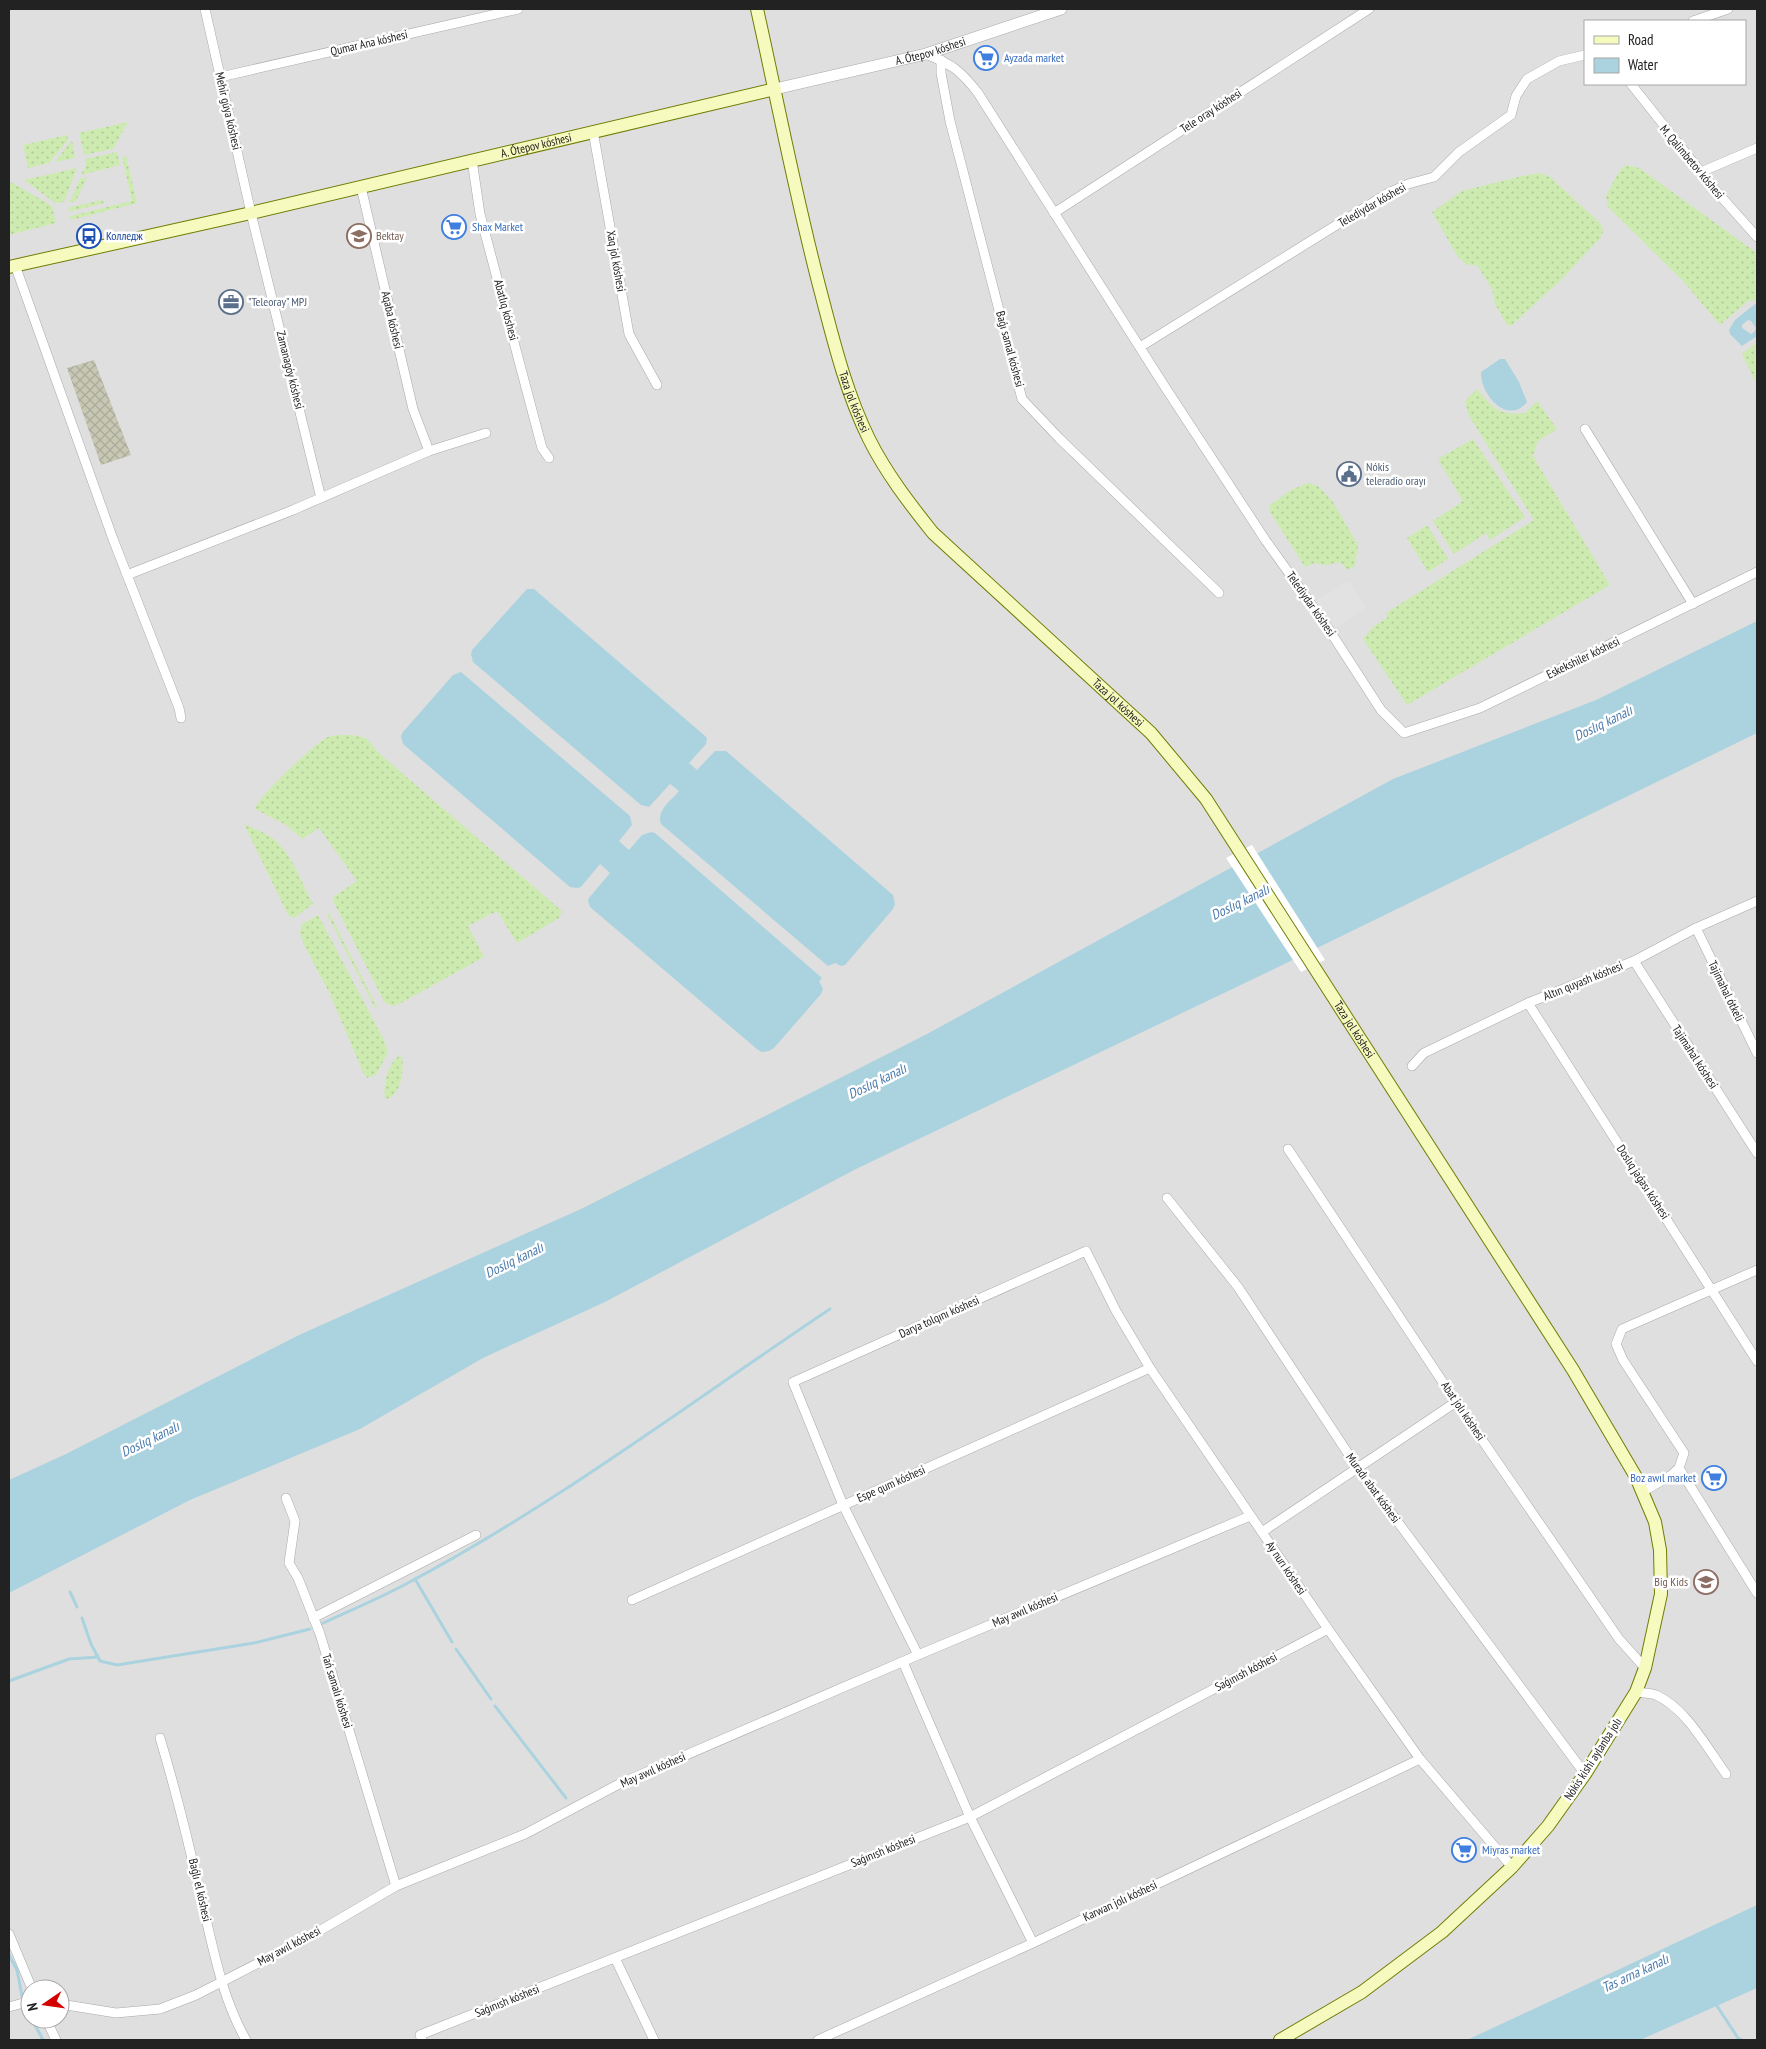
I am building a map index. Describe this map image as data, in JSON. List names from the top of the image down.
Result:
{
  "streets": {
    "main road": ["A. Ótepov kóshesi", "Taza jol kóshesi", "Nókis kishi aylanba jolı"],
    "street": [
      "Qumar Ana kóshesi",
      "Mehir gúyа kóshesi",
      "Tele oray kóshesi",
      "M. Qalimbetov kóshesi",
      "Telediydar kóshesi",
      "Xaq jol kóshesi",
      "Abatlıq kóshesi",
      "Aqaba kóshesi",
      "Baǵı samal kóshesi",
      "Zamanagóy kóshesi",
      "Eskekshiler kóshesi",
      "Altın quyash kóshesi",
      "Tajimahal ótkeli",
      "Tajimahal kóshesi",
      "Doslıq jaǵası kóshesi",
      "Darya tolqını kóshesi",
      "Abat jolı kóshesi",
      "Espe qum kóshesi",
      "Muradı abat kóshesi",
      "Ay nurı kóshesi",
      "May awıl kóshesi",
      "Saǵınısh kóshesi",
      "Tań samalı kóshesi",
      "Baǵlı el kóshesi",
      "Karwan jolı kóshesi"
    ]
  },
  "crossings": [
    ["Qumar Ana kóshesi", "Mehir gúyа kóshesi"],
    ["A. Ótepov kóshesi", "Mehir gúyа kóshesi"],
    ["A. Ótepov kóshesi", "Telediydar kóshesi"],
    ["A. Ótepov kóshesi", "Xaq jol kóshesi"],
    ["A. Ótepov kóshesi", "Abatlıq kóshesi"],
    ["A. Ótepov kóshesi", "Aqaba kóshesi"],
    ["A. Ótepov kóshesi", "Zamanagóy kóshesi"],
    ["A. Ótepov kóshesi", "Taza jol kóshesi"],
    ["Mehir gúyа kóshesi", "Zamanagóy kóshesi"],
    ["Tele oray kóshesi", "Telediydar kóshesi"],
    ["Telediydar kóshesi", "Baǵı samal kóshesi"],
    ["Telediydar kóshesi", "Eskekshiler kóshesi"],
    ["Taza jol kóshesi", "Nókis kishi aylanba jolı"],
    ["Altın quyash kóshesi", "Tajimahal ótkeli"],
    ["Altın quyash kóshesi", "Tajimahal kóshesi"],
    ["Altın quyash kóshesi", "Doslıq jaǵası kóshesi"],
    ["Darya tolqını kóshesi", "Espe qum kóshesi"],
    ["Darya tolqını kóshesi", "Ay nurı kóshesi"],
    ["Abat jolı kóshesi", "Nókis kishi aylanba jolı"],
    ["Espe qum kóshesi", "Ay nurı kóshesi"],
    ["Muradı abat kóshesi", "Nókis kishi aylanba jolı"],
    ["Ay nurı kóshesi", "May awıl kóshesi"],
    ["Ay nurı kóshesi", "Saǵınısh kóshesi"],
    ["Ay nurı kóshesi", "Nókis kishi aylanba jolı"],
    ["Ay nurı kóshesi", "Karwan jolı kóshesi"],
    ["May awıl kóshesi", "Tań samalı kóshesi"],
    ["May awıl kóshesi", "Baǵlı el kóshesi"]
  ],
  "water": ["Doslıq kanalı", "Tas arna kanalı"],
  "places": {
    "supermarket": [
      "Ayzada market",
      "Shax Market",
      "Boz awıl market",
      "Miyras market"
    ],
    "bus stop": ["Колледж"],
    "school or university": ["Bektay", "Big Kids"],
    "office": ["\"Teleoray\" MPJ"],
    "public building": ["Nókis teleradio orayı"]
  },
  "legend": ["Road", "Water"],
  "north": "left"
}
